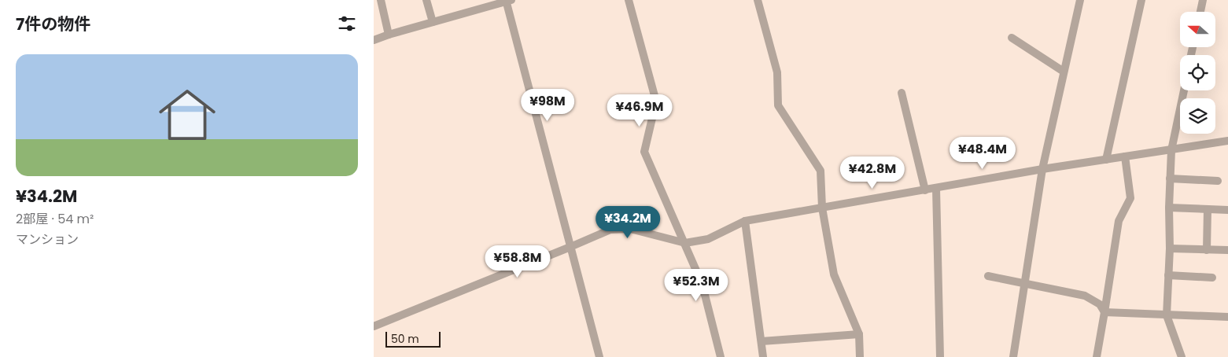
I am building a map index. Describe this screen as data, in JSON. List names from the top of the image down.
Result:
{
  "scale_bar": "50 m",
  "north": "left",
  "page": {
    "heading": "7件の物件",
    "list": [
      {
        "name": "¥34.2M",
        "note": "2部屋 · 54 m² · マンション"
      }
    ],
    "price": [
      "¥98M",
      "¥46.9M",
      "¥48.4M",
      "¥42.8M",
      "¥34.2M",
      "¥58.8M",
      "¥52.3M"
    ],
    "scale": "50 m"
  }
}
